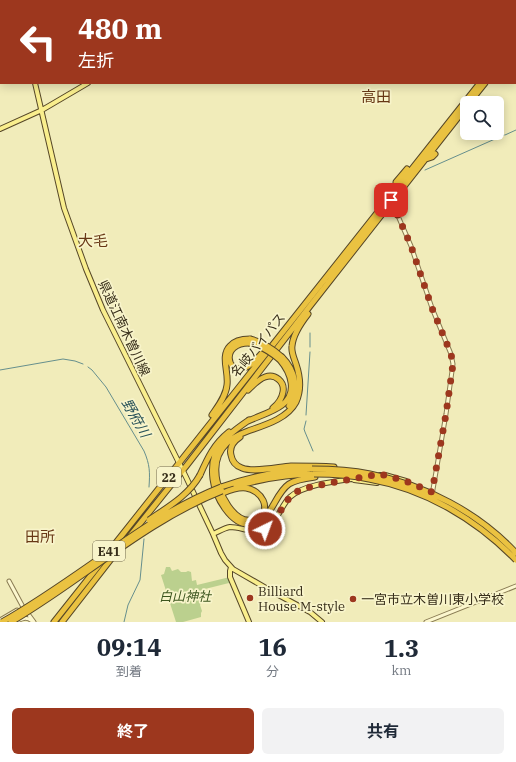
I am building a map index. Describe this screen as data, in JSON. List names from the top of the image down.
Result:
{
  "streets": {
    "highway": ["名岐バイパス", "22", "E41"],
    "main road": ["県道江南木曽川線"]
  },
  "crossings": [
    ["県道江南木曽川線", "名岐バイパス"]
  ],
  "districts": ["高田", "大毛", "田所"],
  "water": ["野府川"],
  "parks": ["白山神社"],
  "places": ["Billiard House M-style", "一宮市立木曽川東小学校"],
  "page": {
    "turn": ["480 m", "左折"],
    "eta": [
      "09:14",
      "到着",
      "16",
      "分",
      "1.3",
      "km"
    ],
    "buttons": ["終了", "共有"]
  }
}
